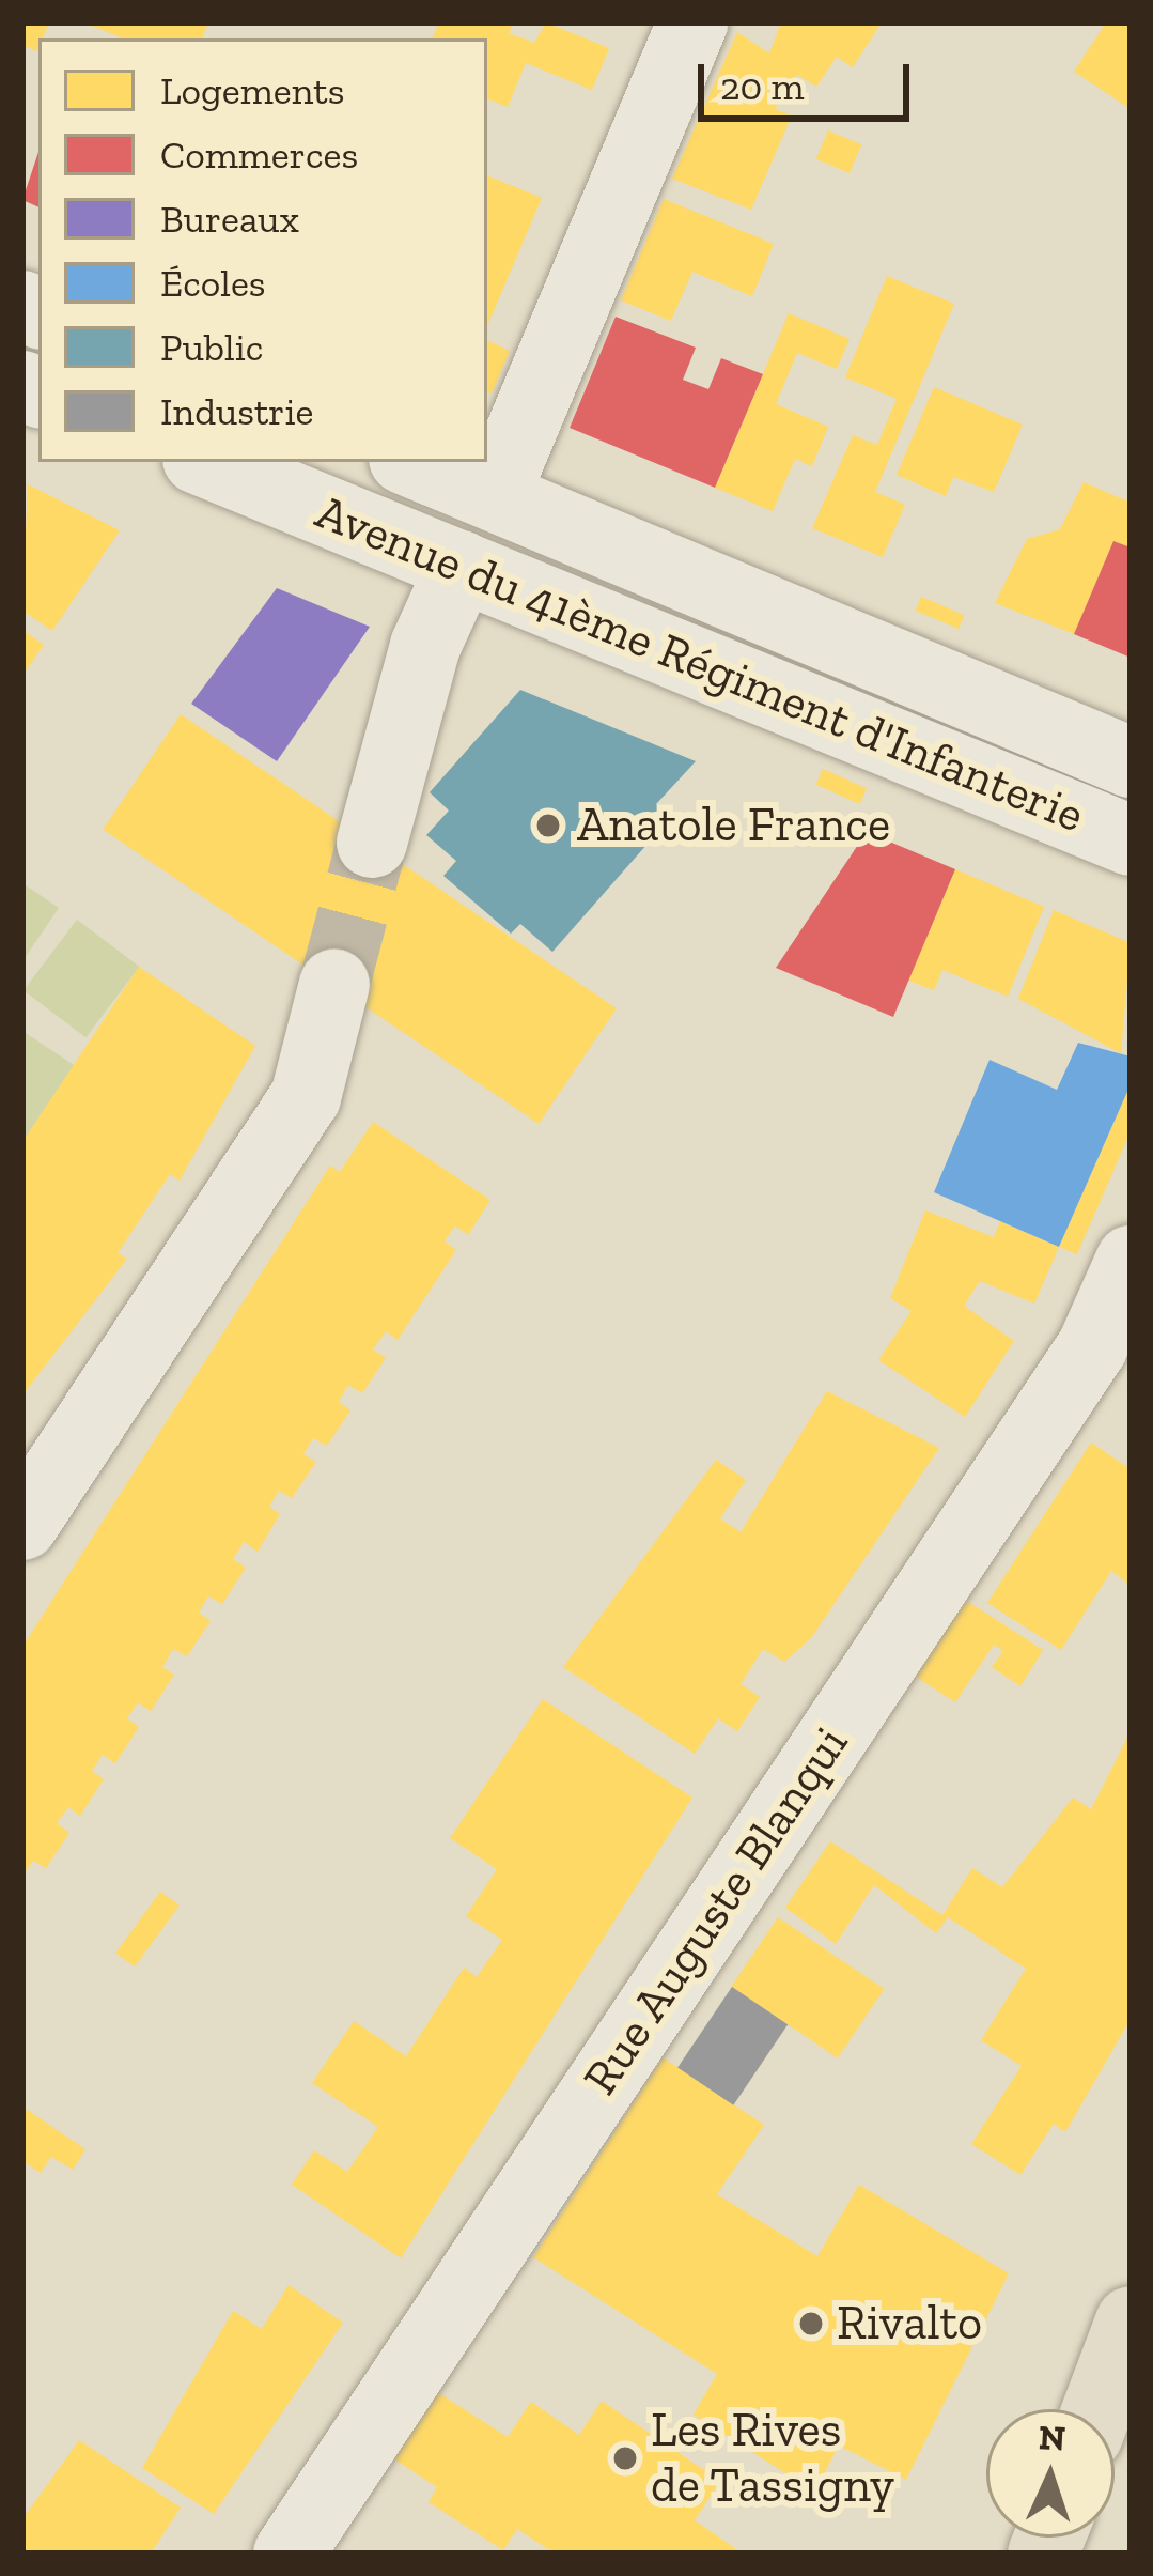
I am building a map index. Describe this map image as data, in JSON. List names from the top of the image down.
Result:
{
  "streets": {
    "street": ["Avenue du 41ème Régiment d'Infanterie", "Rue Auguste Blanqui"]
  },
  "places": ["Anatole France", "Rivalto", "Les Rives de Tassigny"],
  "legend": [
    "Logements",
    "Commerces",
    "Bureaux",
    "Écoles",
    "Public",
    "Industrie"
  ],
  "scale_bar": "20 m",
  "north": "top"
}
